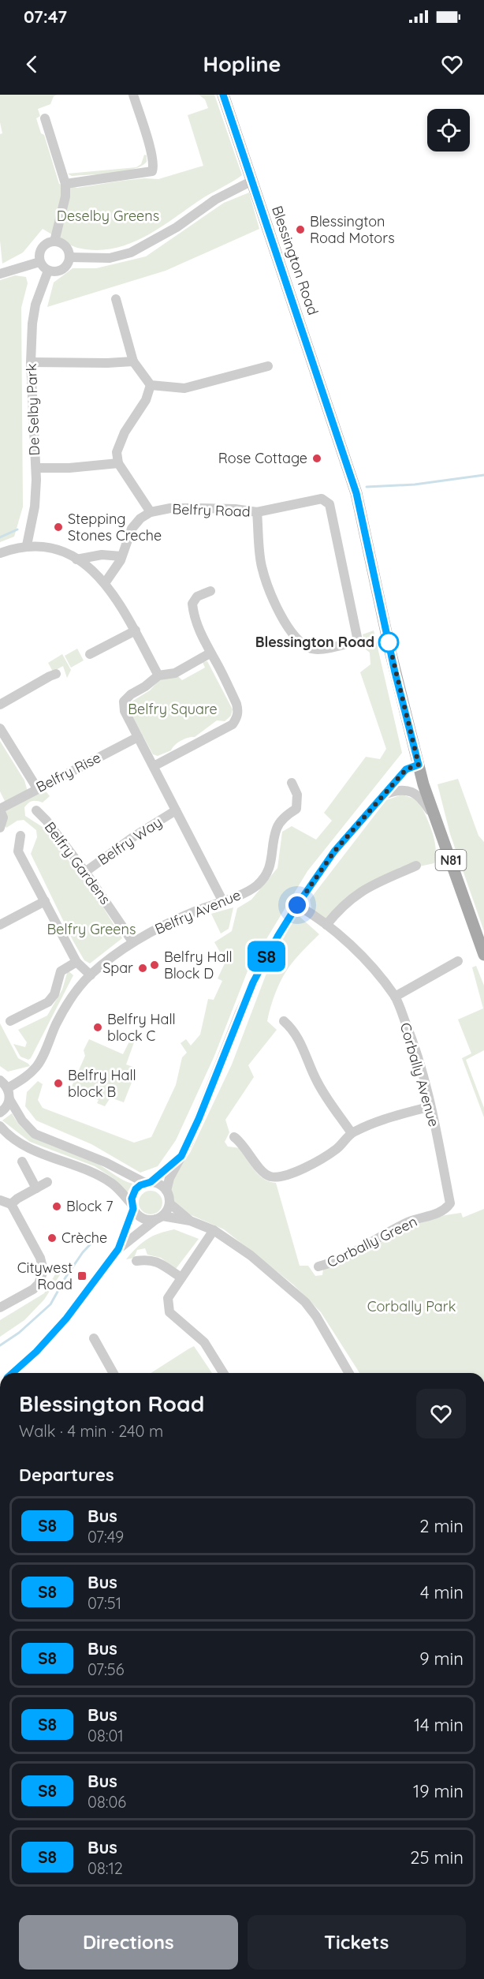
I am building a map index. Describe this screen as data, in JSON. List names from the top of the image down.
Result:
{
  "streets": {
    "main road": ["Blessington Road", "N81"],
    "street": [
      "De Selby Park",
      "Belfry Road",
      "Belfry Rise",
      "Belfry Way",
      "Belfry Gardens",
      "Belfry Avenue",
      "Corbally Avenue",
      "Corbally Green"
    ]
  },
  "crossings": [
    ["Belfry Way", "Belfry Gardens"],
    ["Belfry Gardens", "Belfry Avenue"],
    ["Corbally Avenue", "Corbally Green"]
  ],
  "parks": [
    "Deselby Greens",
    "Belfry Square",
    "Belfry Greens",
    "Corbally Park"
  ],
  "places": {
    "other": [
      "Blessington Road Motors",
      "Rose Cottage",
      "Stepping Stones Creche",
      "Blessington Road",
      "Belfry Hall Block D",
      "Spar",
      "Belfry Hall block C",
      "Belfry Hall block B",
      "Block 7",
      "Crèche"
    ],
    "transit": ["Citywest Road"]
  },
  "lines": ["bus line S8"],
  "page": {
    "status": "07:47",
    "header": "Hopline",
    "on_map": "S8",
    "heading": [
      ["Blessington Road", "Walk · 4 min · 240 m"],
      "Departures"
    ],
    "list": [
      {
        "mark": "S8",
        "name": "Bus",
        "note": "07:49",
        "value": "2 min"
      },
      {
        "mark": "S8",
        "name": "Bus",
        "note": "07:51",
        "value": "4 min"
      },
      {
        "mark": "S8",
        "name": "Bus",
        "note": "07:56",
        "value": "9 min"
      },
      {
        "mark": "S8",
        "name": "Bus",
        "note": "08:01",
        "value": "14 min"
      },
      {
        "mark": "S8",
        "name": "Bus",
        "note": "08:06",
        "value": "19 min"
      },
      {
        "mark": "S8",
        "name": "Bus",
        "note": "08:12",
        "value": "25 min"
      }
    ],
    "buttons": ["Directions", "Tickets"]
  }
}
